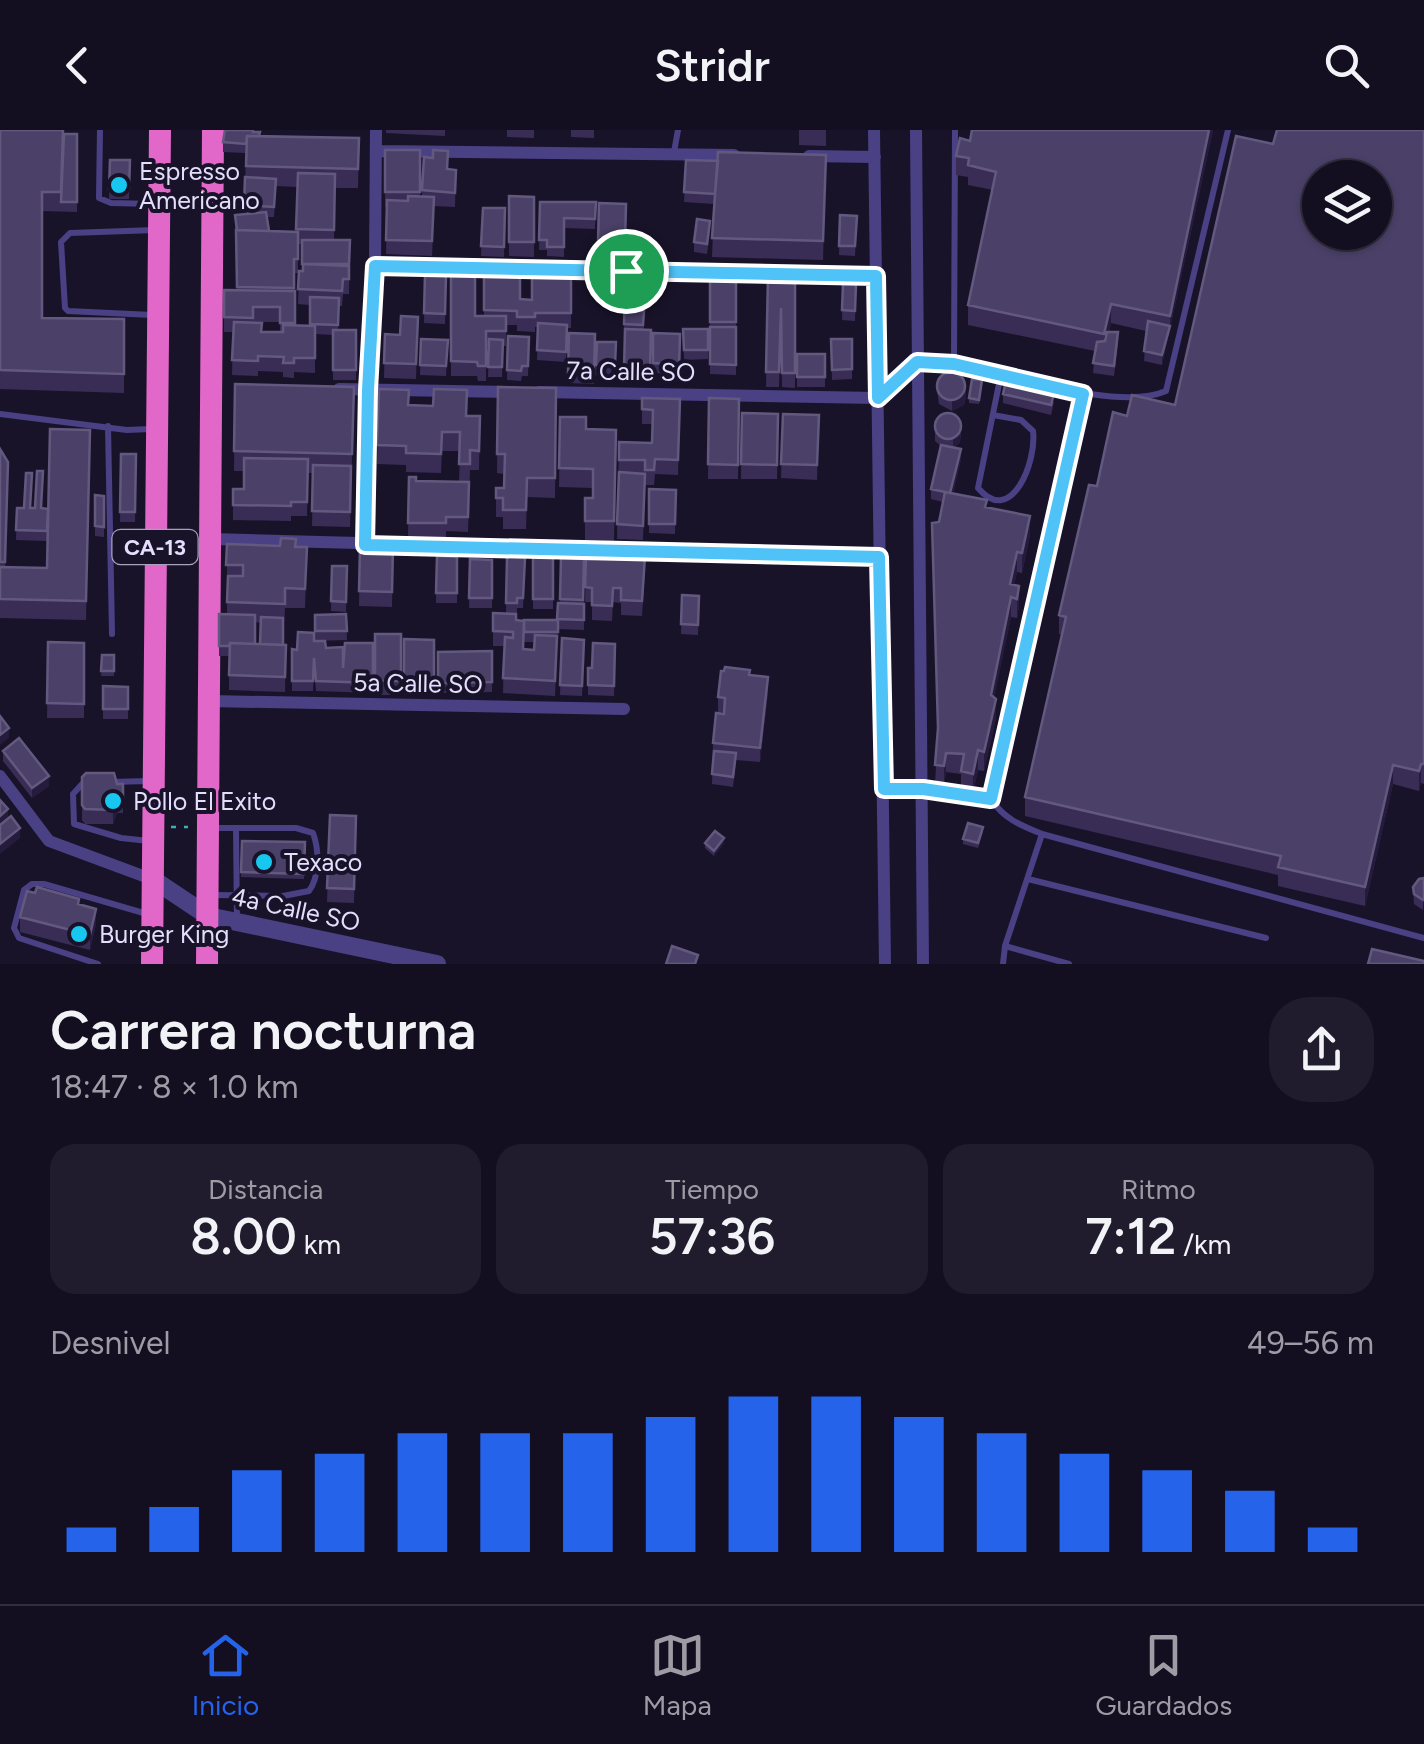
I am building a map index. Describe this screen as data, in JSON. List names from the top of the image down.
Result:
{
  "streets": {
    "highway": ["CA-13"],
    "street": ["7a Calle SO", "5a Calle SO", "4a Calle SO"]
  },
  "crossings": [
    ["CA-13", "5a Calle SO"],
    ["CA-13", "4a Calle SO"]
  ],
  "places": [
    "Espresso Americano",
    "Pollo El Exito",
    "Texaco",
    "Burger King"
  ],
  "page": {
    "header": "Stridr",
    "heading": ["Carrera nocturna", "18:47 · 8 × 1.0 km"],
    "stats": [
      ["Distancia", "8.00 km"],
      ["Tiempo", "57:36"],
      ["Ritmo", "7:12 /km"]
    ],
    "chart": ["Desnivel", "49–56 m"],
    "tabs": ["Inicio", "Mapa", "Guardados"]
  }
}
